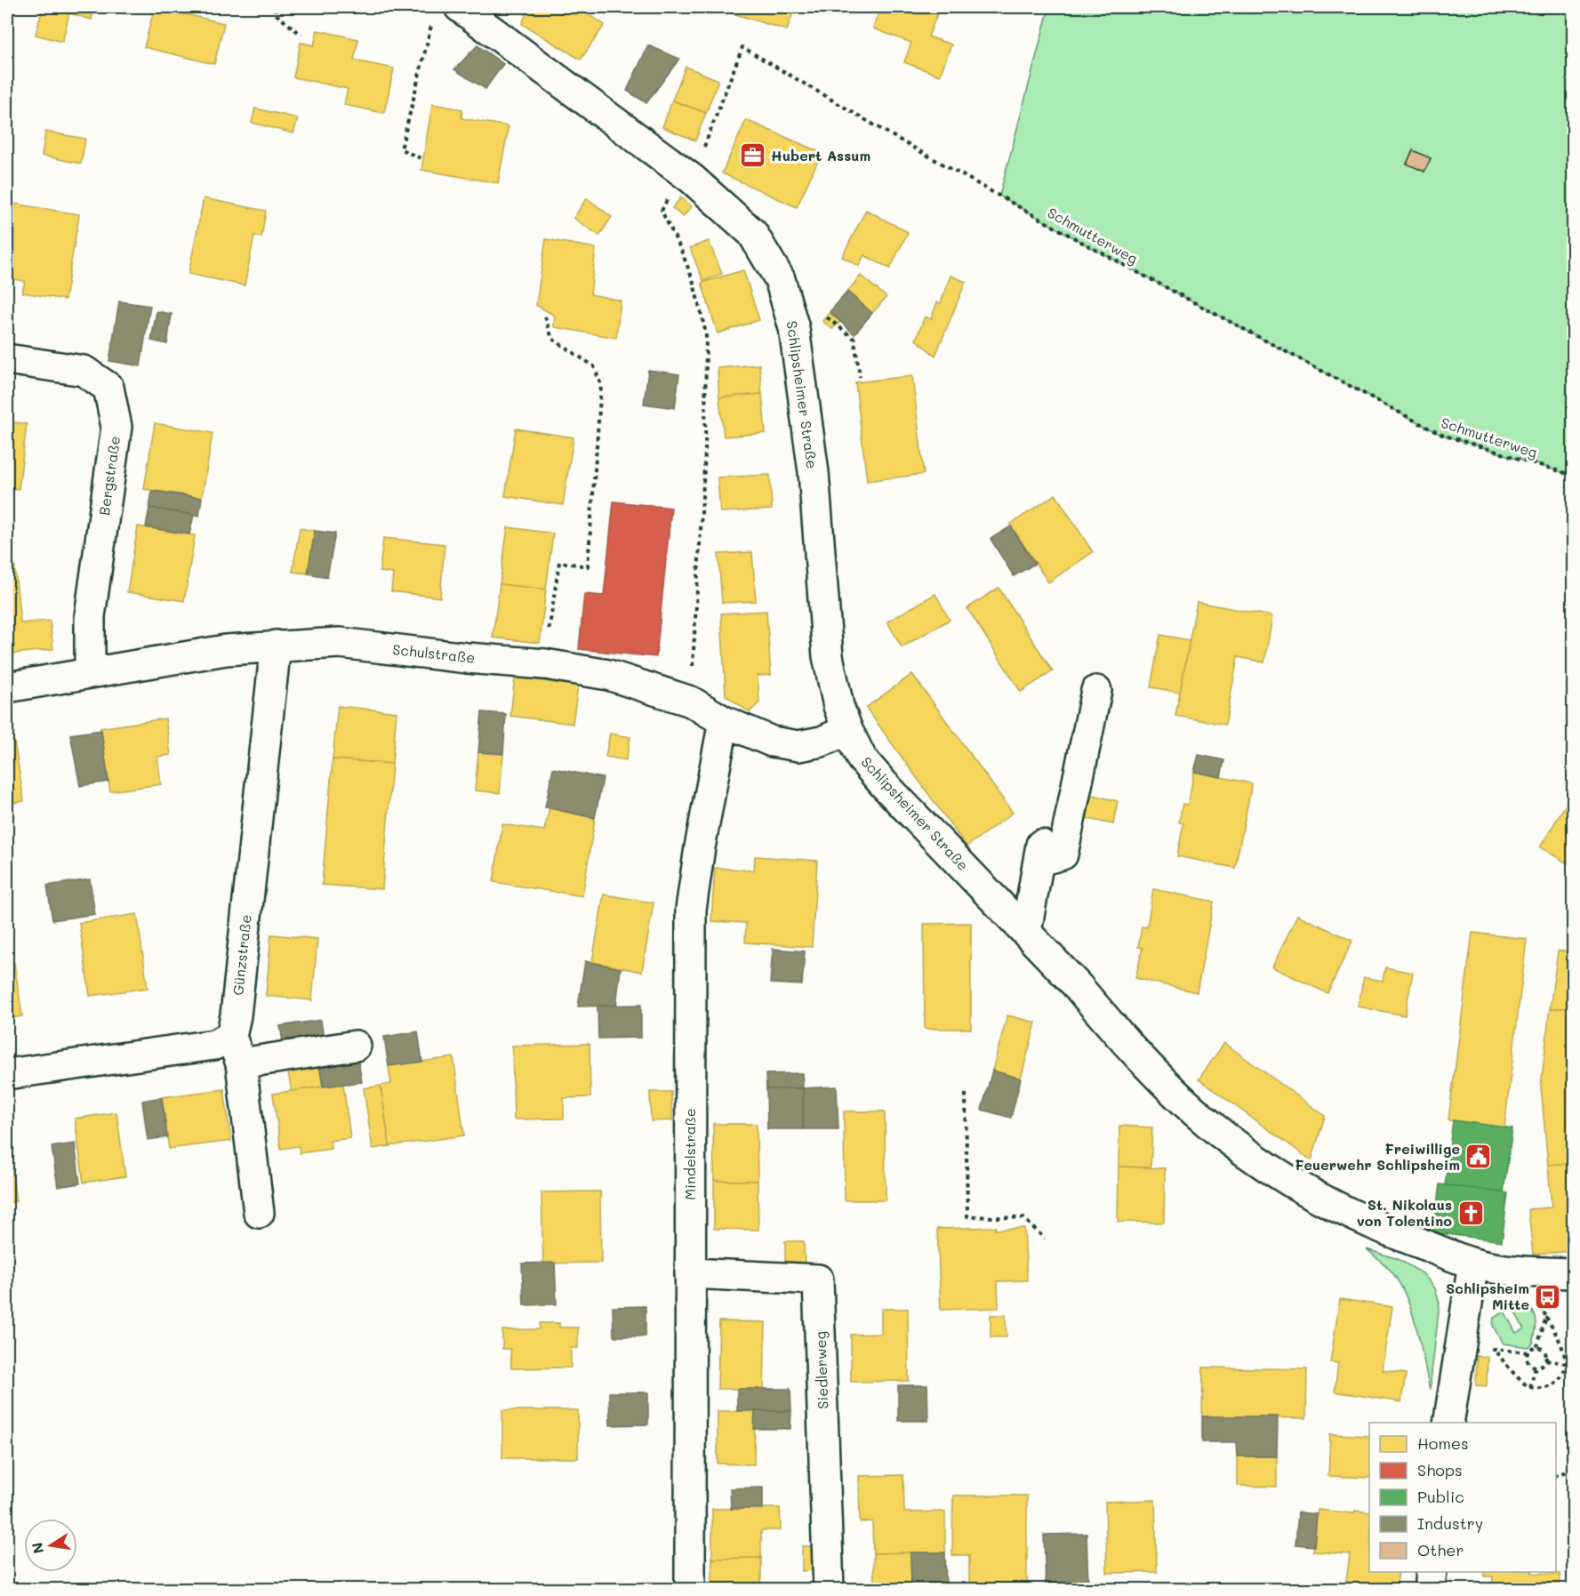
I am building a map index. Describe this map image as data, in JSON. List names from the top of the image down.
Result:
{
  "streets": {
    "street": [
      "Schlipsheimer Straße",
      "Bergstraße",
      "Schulstraße",
      "Günzstraße",
      "Mindelstraße",
      "Siedlerweg"
    ],
    "path": ["Schmutterweg"]
  },
  "crossings": [
    ["Schmutterweg", "Schlipsheimer Straße"],
    ["Schlipsheimer Straße", "Schulstraße"],
    ["Bergstraße", "Schulstraße"],
    ["Schulstraße", "Günzstraße"],
    ["Schulstraße", "Mindelstraße"],
    ["Mindelstraße", "Siedlerweg"]
  ],
  "places": {
    "office": ["Hubert Assum"],
    "public building": ["Freiwillige Feuerwehr Schlipsheim"],
    "church": ["St. Nikolaus von Tolentino"],
    "bus stop": ["Schlipsheim Mitte"]
  },
  "legend": [
    "Homes",
    "Shops",
    "Public",
    "Industry",
    "Other"
  ],
  "north": "left"
}
